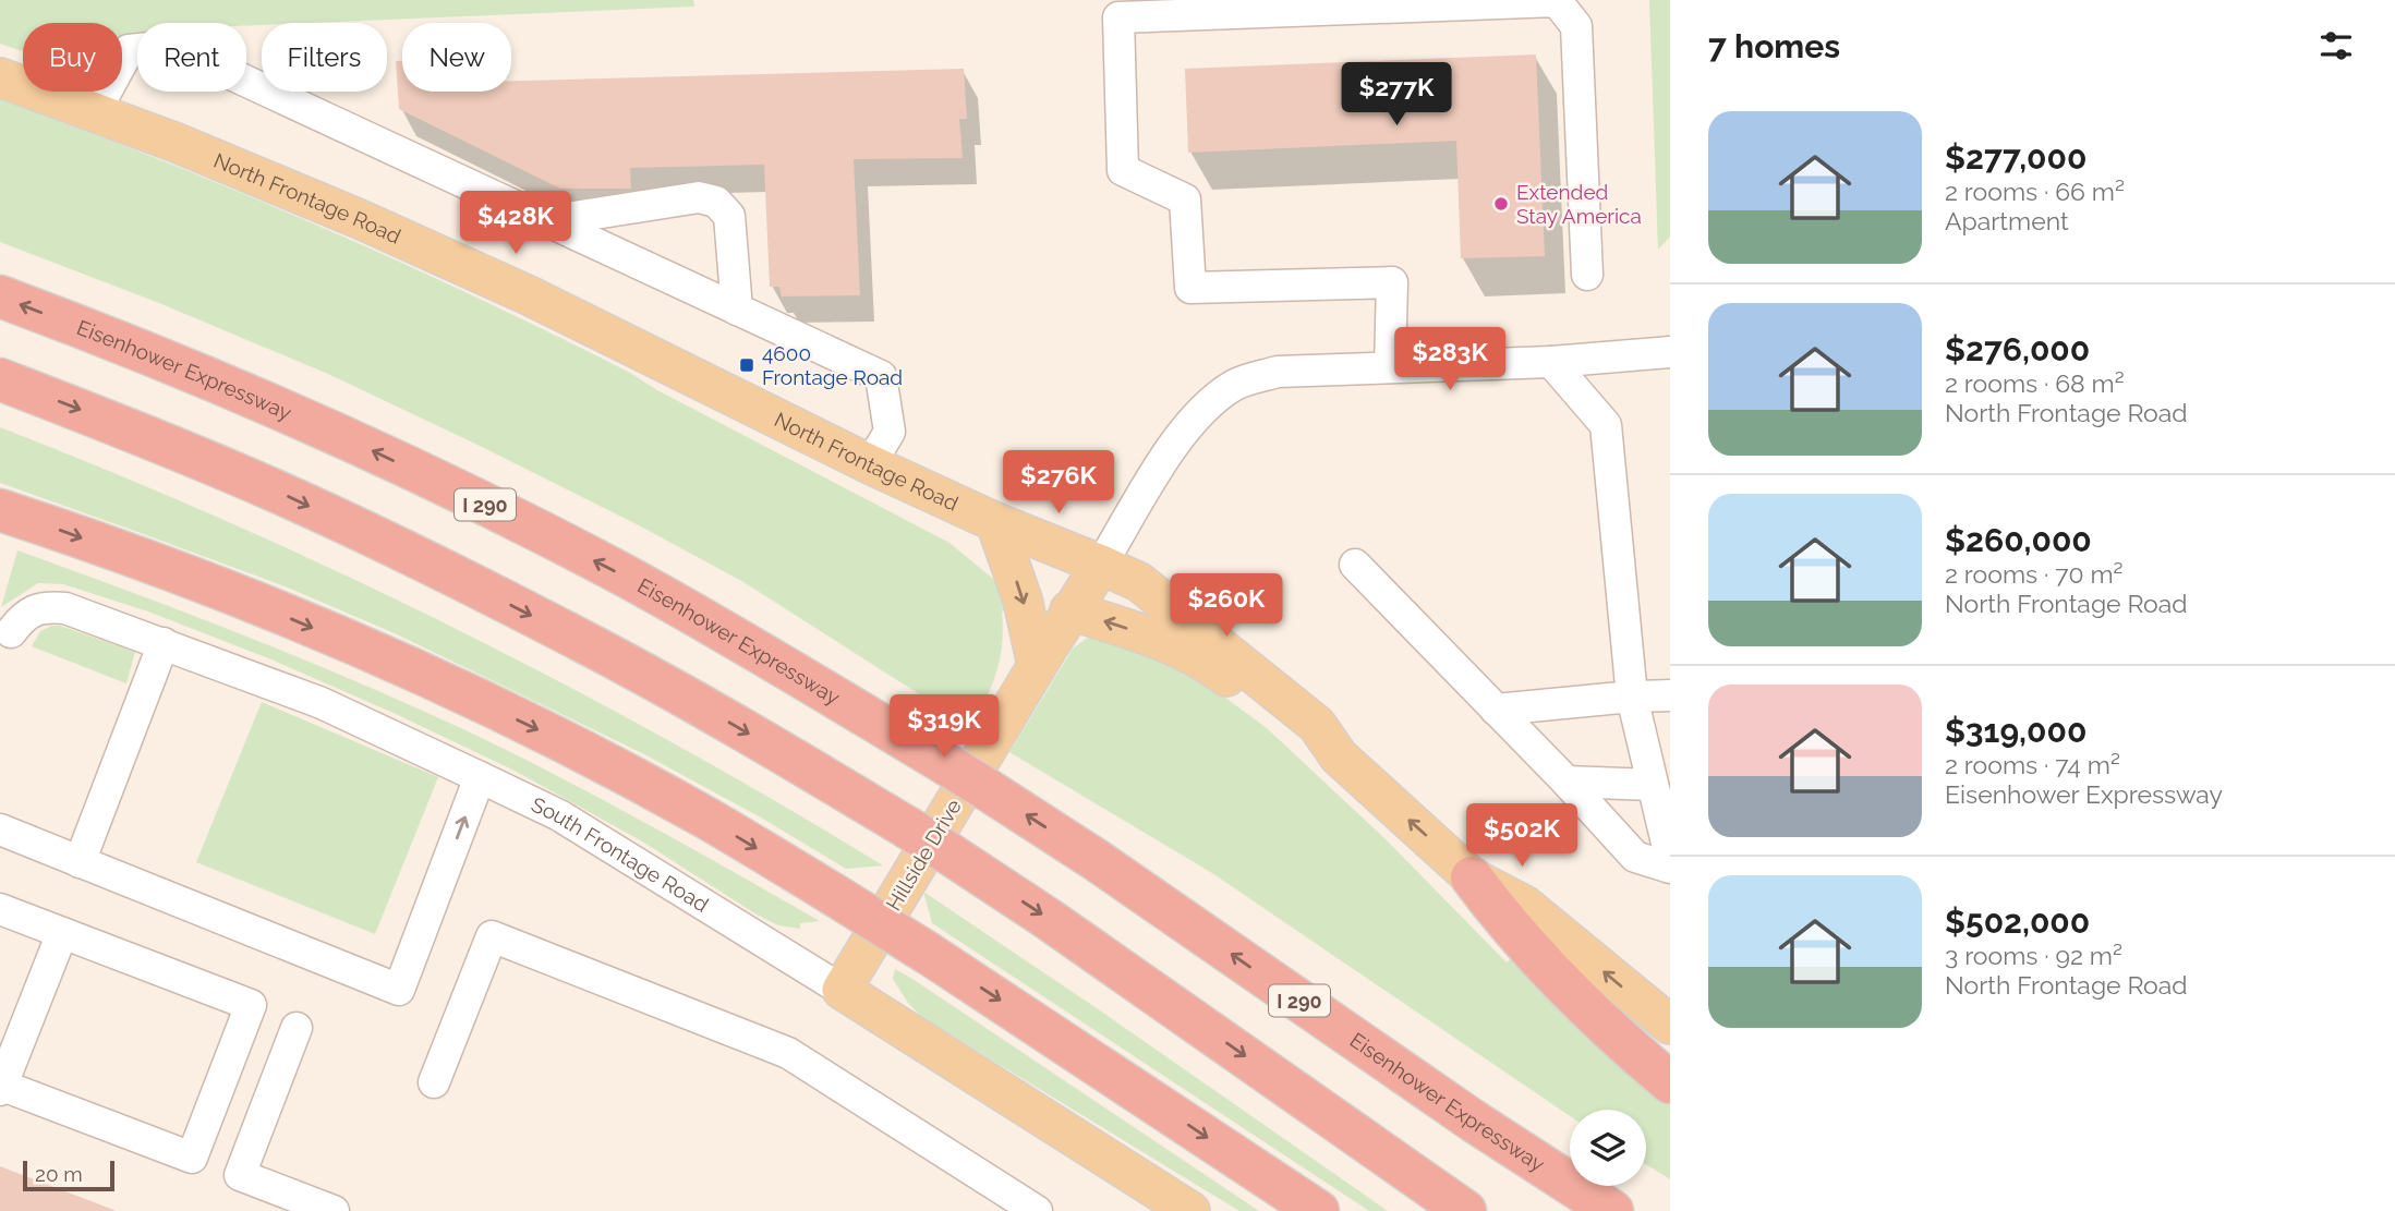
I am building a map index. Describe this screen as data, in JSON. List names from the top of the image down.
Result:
{
  "streets": {
    "highway": ["Eisenhower Expressway", "I 290"],
    "main road": ["North Frontage Road", "Hillside Drive", "South Frontage Road"]
  },
  "crossings": [
    ["North Frontage Road", "Hillside Drive"],
    ["Hillside Drive", "South Frontage Road"]
  ],
  "places": {
    "other": ["Extended Stay America"],
    "transit": ["4600 Frontage Road"]
  },
  "scale_bar": "20 m",
  "page": {
    "heading": "7 homes",
    "chip": [
      "Buy",
      "Rent",
      "Filters",
      "New"
    ],
    "price": [
      "$277K",
      "$428K",
      "$283K",
      "$276K",
      "$260K",
      "$319K",
      "$502K"
    ],
    "list": [
      {
        "name": "$277,000",
        "note": "2 rooms · 66 m² · Apartment"
      },
      {
        "name": "$276,000",
        "note": "2 rooms · 68 m² · North Frontage Road"
      },
      {
        "name": "$260,000",
        "note": "2 rooms · 70 m² · North Frontage Road"
      },
      {
        "name": "$319,000",
        "note": "2 rooms · 74 m² · Eisenhower Expressway"
      },
      {
        "name": "$502,000",
        "note": "3 rooms · 92 m² · North Frontage Road"
      }
    ],
    "scale": "20 m"
  }
}
